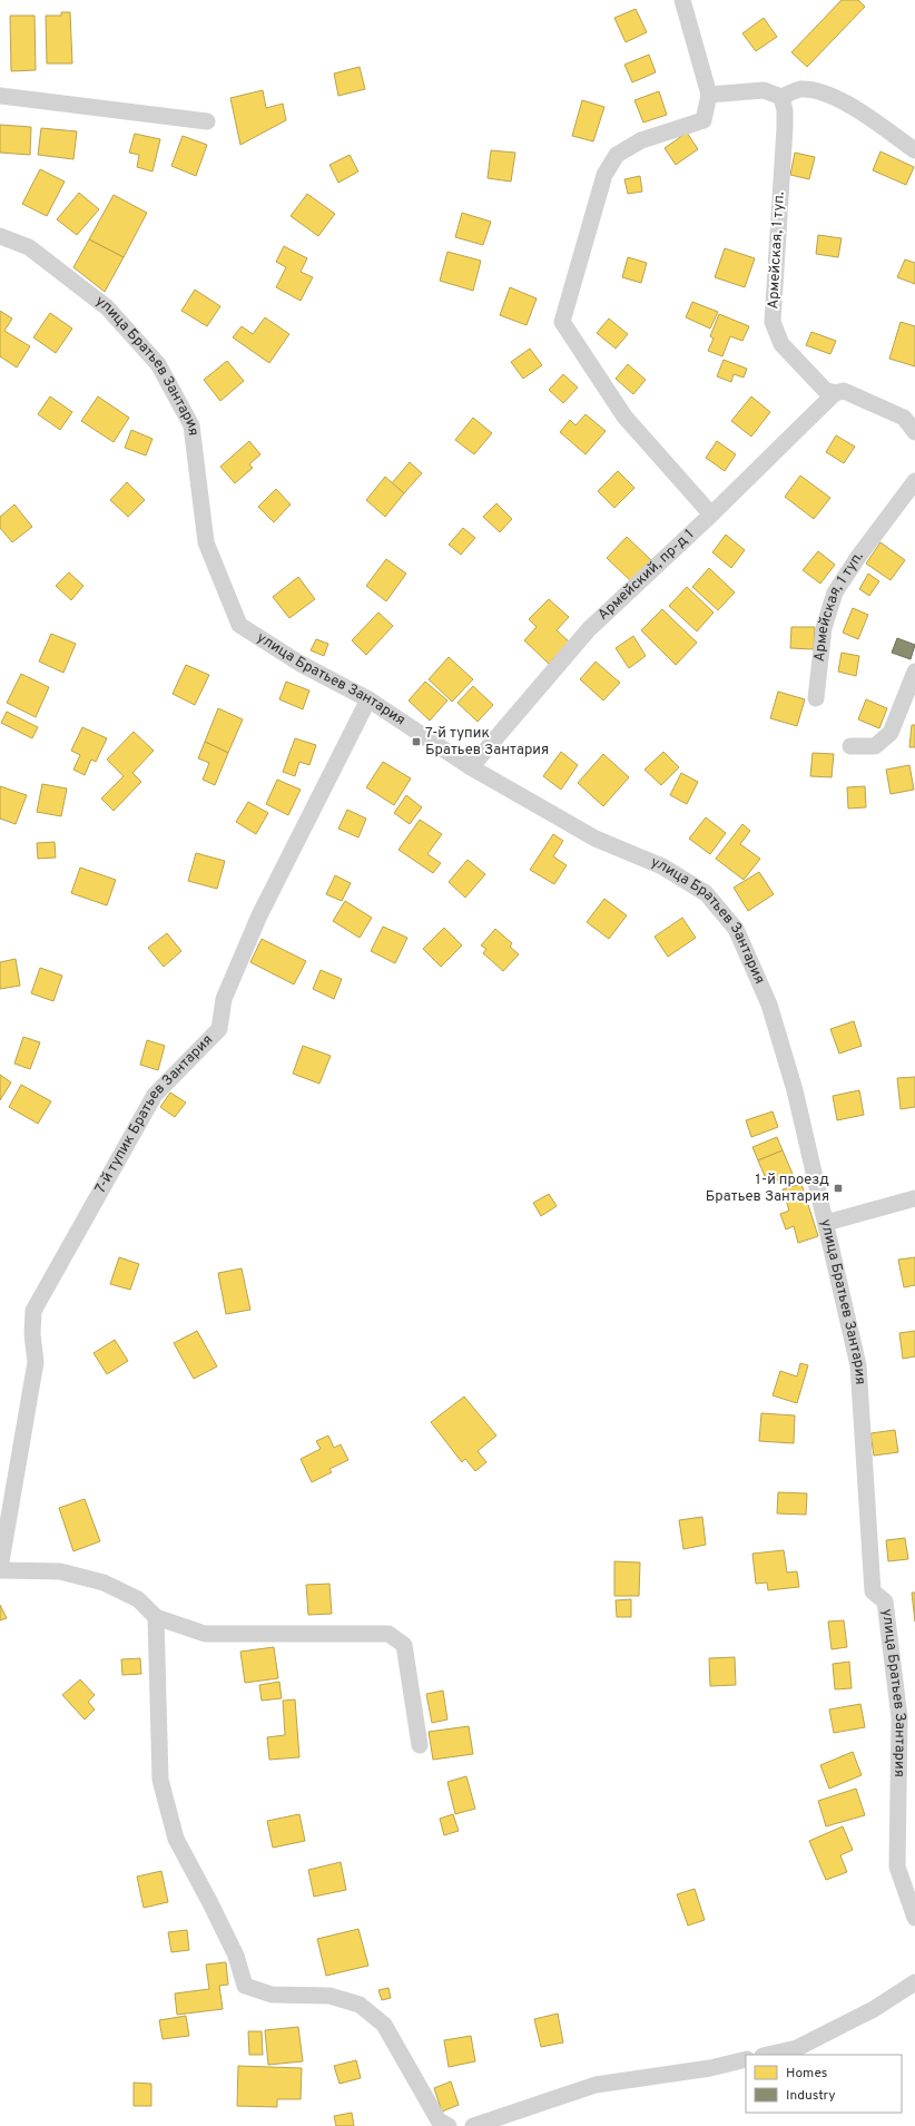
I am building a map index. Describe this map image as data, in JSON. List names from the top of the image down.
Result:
{
  "streets": {
    "street": [
      "Армейская, 1 туп.",
      "улица Братьев Зантария",
      "Армейский, пр-д 1",
      "7-й тупик Братьев Зантария"
    ]
  },
  "crossings": [
    ["Армейская, 1 туп.", "Армейский, пр-д 1"],
    ["улица Братьев Зантария", "Армейский, пр-д 1"],
    ["улица Братьев Зантария", "7-й тупик Братьев Зантария"]
  ],
  "places": {
    "transit": ["7-й тупик Братьев Зантария", "1-й проезд Братьев Зантария"]
  },
  "legend": ["Homes", "Industry"]
}
